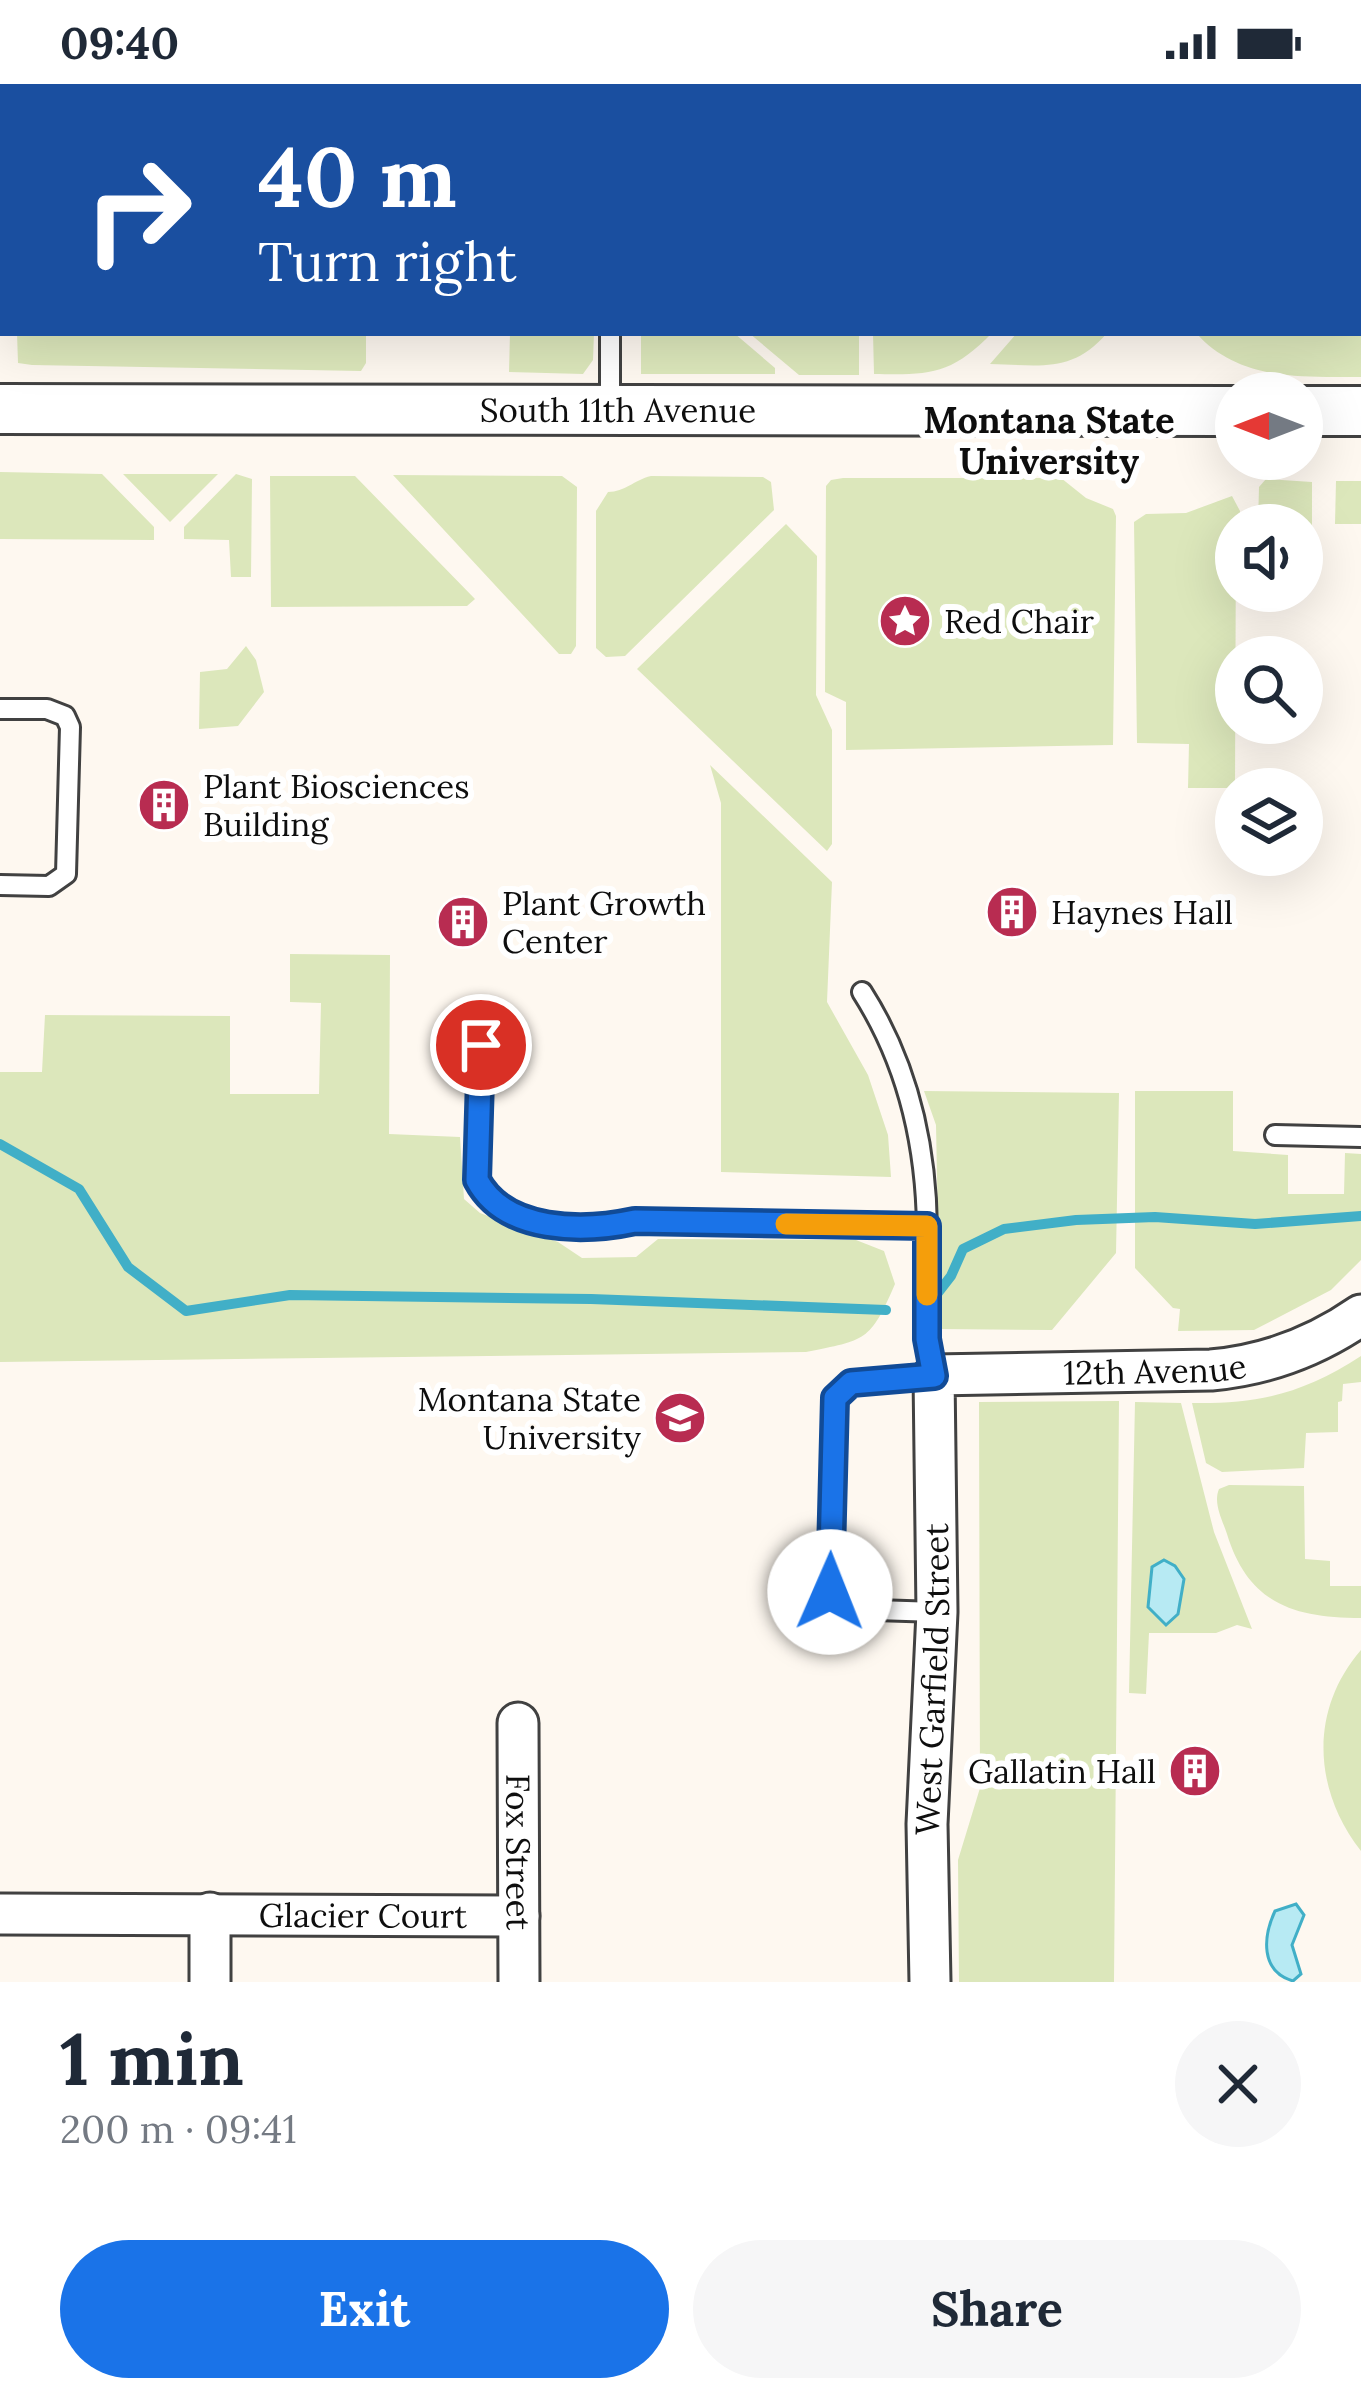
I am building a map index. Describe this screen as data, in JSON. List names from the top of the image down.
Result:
{
  "streets": {
    "street": [
      "South 11th Avenue",
      "12th Avenue",
      "West Garfield Street",
      "Fox Street",
      "Glacier Court"
    ]
  },
  "crossings": [
    ["12th Avenue", "West Garfield Street"],
    ["Fox Street", "Glacier Court"]
  ],
  "districts": ["Montana State University"],
  "places": {
    "place": ["Red Chair"],
    "building": [
      "Plant Biosciences Building",
      "Haynes Hall",
      "Plant Growth Center",
      "Gallatin Hall"
    ],
    "school or university": ["Montana State University"]
  },
  "north": "left",
  "page": {
    "status": "09:40",
    "turn": ["40 m", "Turn right"],
    "heading": ["1 min", "200 m · 09:41"],
    "buttons": ["Exit", "Share"]
  }
}
